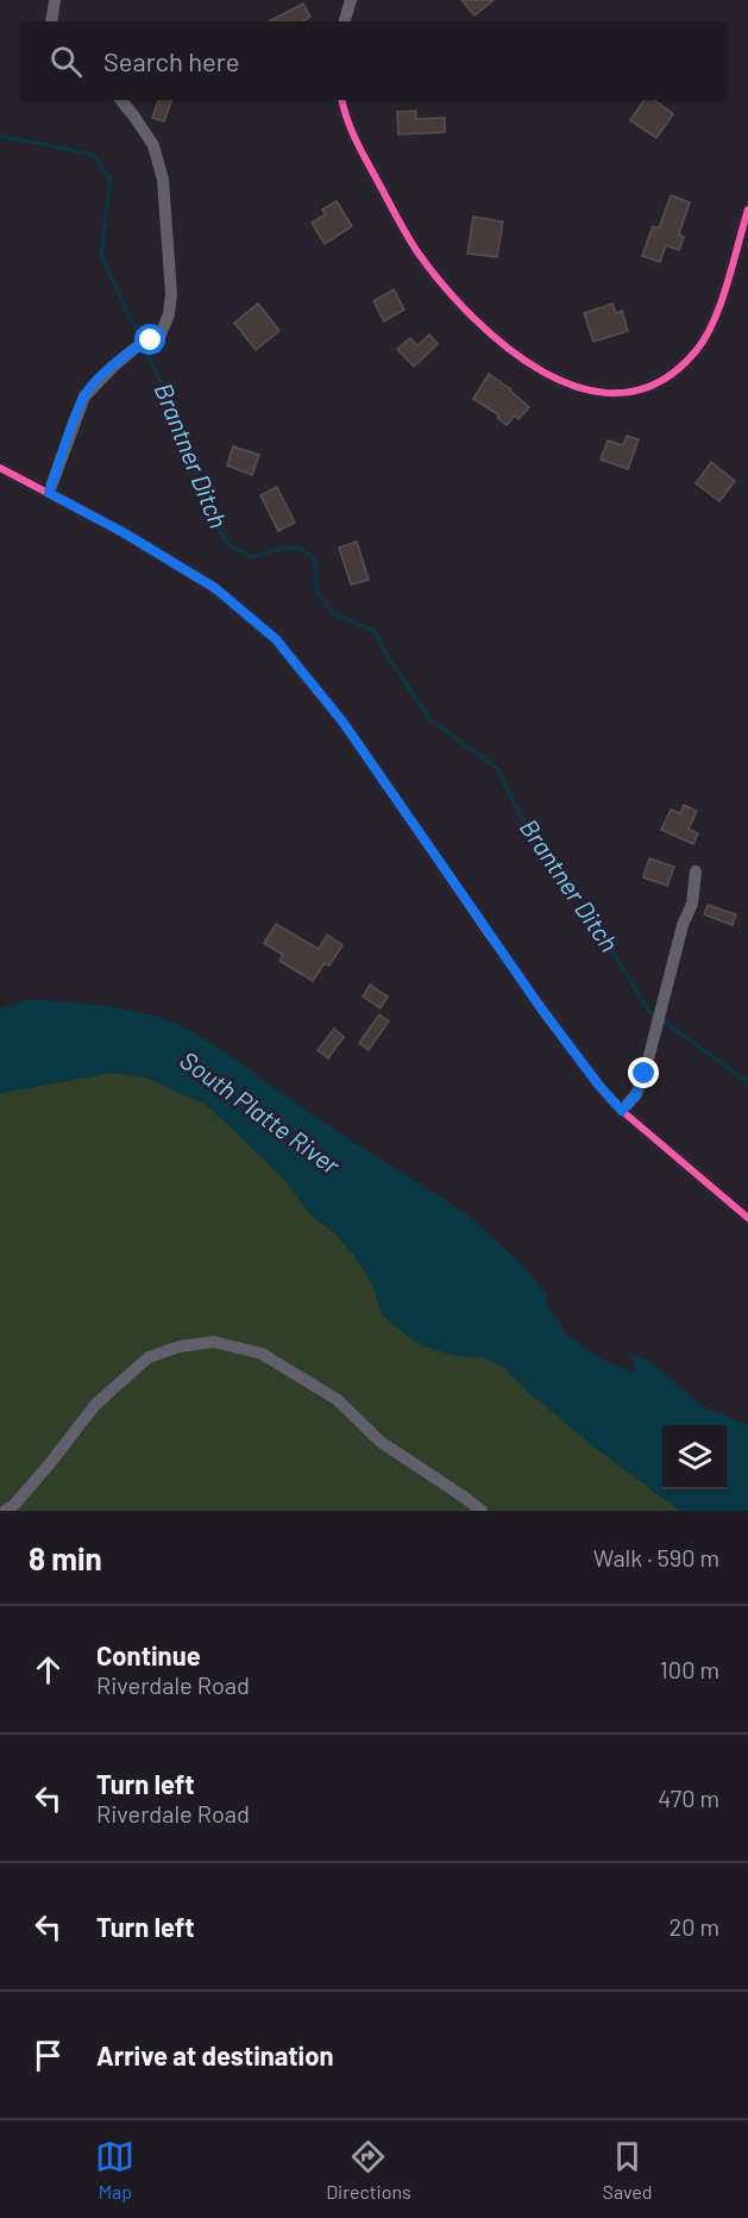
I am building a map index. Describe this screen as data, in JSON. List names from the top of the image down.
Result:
{
  "water": ["Brantner Ditch", "South Platte River"],
  "page": {
    "search": "Search here",
    "heading": ["8 min", "Walk · 590 m"],
    "list": [
      ["Continue", "Riverdale Road", "100 m"],
      ["Turn left", "Riverdale Road", "470 m"],
      ["Turn left", "20 m"],
      "Arrive at destination"
    ],
    "nav": ["Map", "Directions", "Saved"]
  }
}
